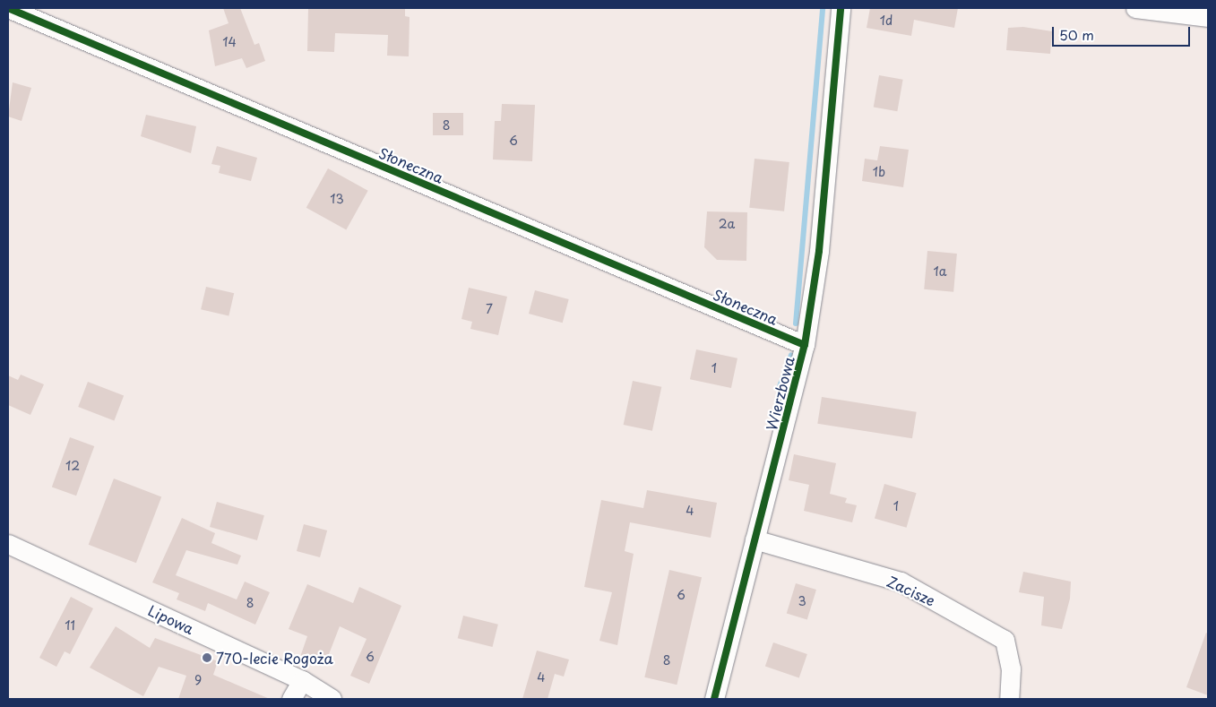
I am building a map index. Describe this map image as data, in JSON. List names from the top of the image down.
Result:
{
  "streets": {
    "street": [
      "Słoneczna",
      "Wierzbowa",
      "Zacisze",
      "Lipowa"
    ]
  },
  "crossings": [
    ["Słoneczna", "Wierzbowa"],
    ["Wierzbowa", "Zacisze"]
  ],
  "places": ["770-lecie Rogoża"],
  "house_numbers": [
    "1d",
    "14",
    "8",
    "6",
    "1b",
    "13",
    "2a",
    "1a",
    "7",
    "1",
    "12",
    "1",
    "4",
    "6",
    "3",
    "8",
    "11",
    "6",
    "8",
    "4",
    "9"
  ],
  "scale_bar": "50 m"
}
